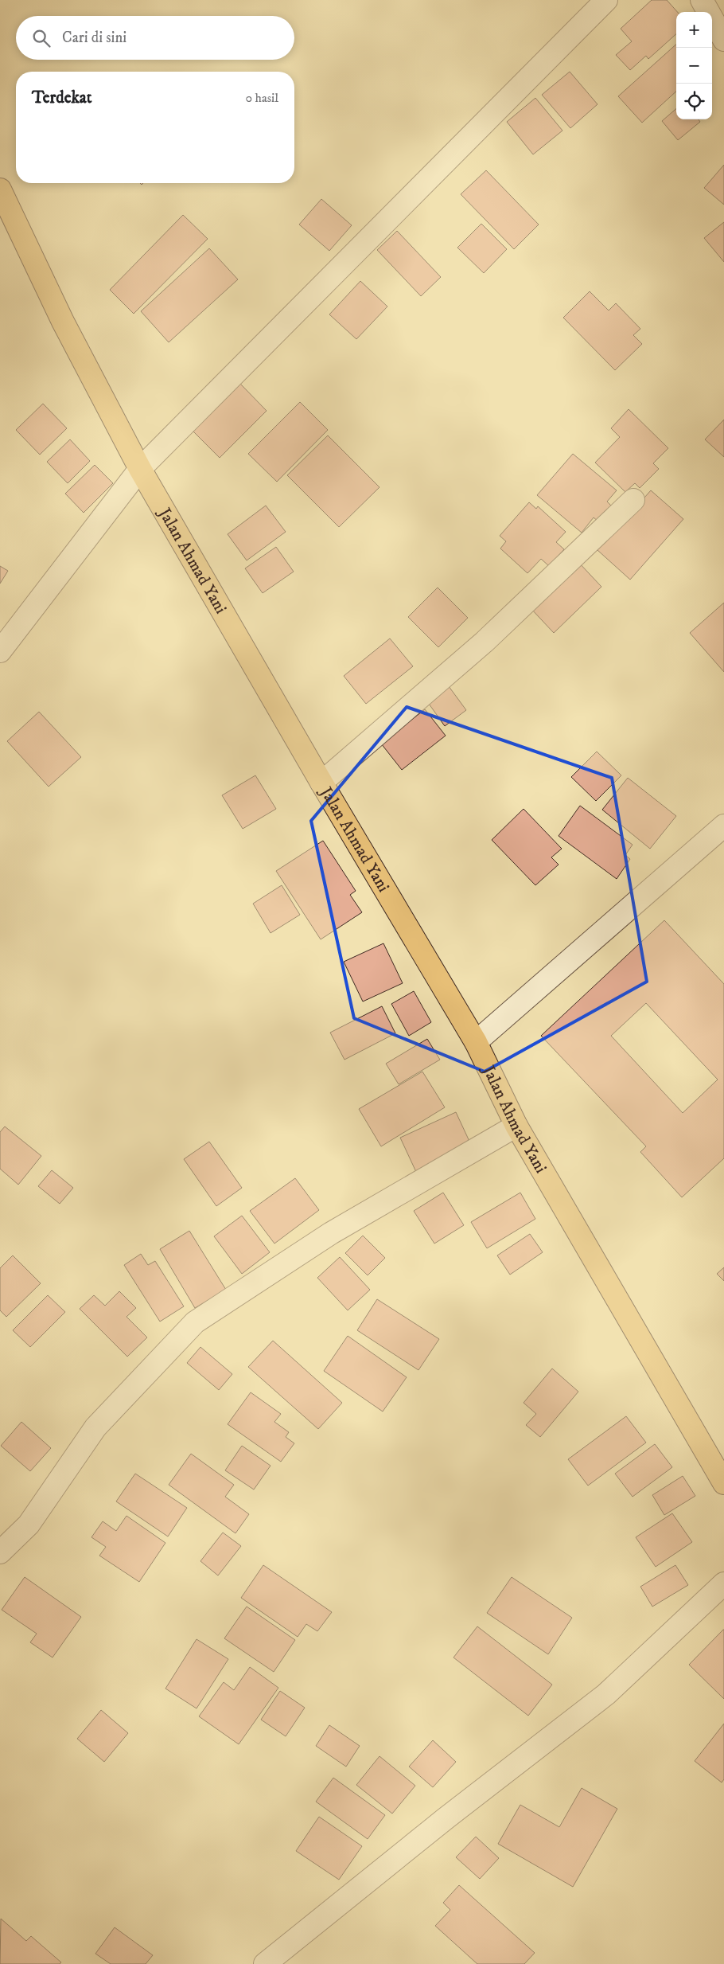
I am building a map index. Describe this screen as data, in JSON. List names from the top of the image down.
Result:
{
  "streets": {
    "highway": ["Jalan Ahmad Yani"]
  },
  "page": {
    "map_buttons": ["+", "−"],
    "search": "Cari di sini",
    "heading": ["Terdekat", "0 hasil"]
  }
}
